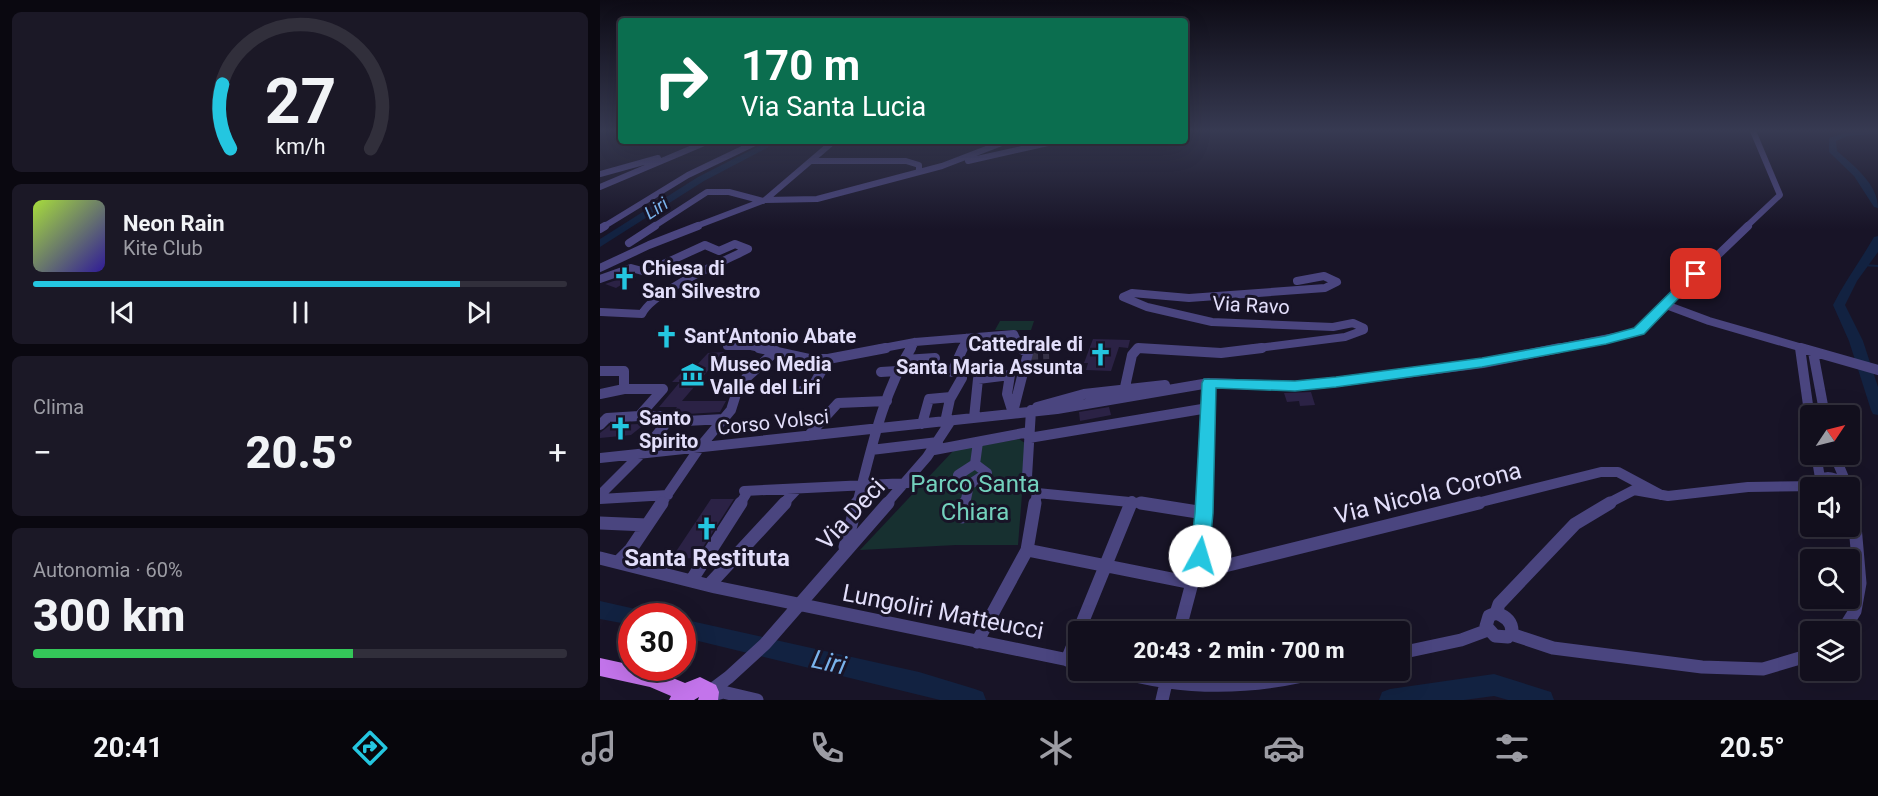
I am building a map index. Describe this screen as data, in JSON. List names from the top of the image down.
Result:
{
  "streets": {
    "street": [
      "Via Ravo",
      "Corso Volsci",
      "Via Nicola Corona",
      "Via Deci",
      "Lungoliri Matteucci"
    ]
  },
  "crossings": [
    ["Corso Volsci", "Via Deci"],
    ["Via Deci", "Lungoliri Matteucci"]
  ],
  "water": ["Liri"],
  "parks": ["Parco Santa Chiara"],
  "places": {
    "church": [
      "Chiesa di San Silvestro",
      "Sant’Antonio Abate",
      "Cattedrale di Santa Maria Assunta",
      "Santo Spirito",
      "Santa Restituta"
    ],
    "museum": ["Museo Media Valle del Liri"]
  },
  "north": "top right",
  "page": {
    "turn": ["170 m", "Via Santa Lucia"],
    "song": ["Neon Rain", "Kite Club"],
    "tile": [
      "Clima",
      ["Autonomia · 60%", "300 km"]
    ],
    "heat": ["−", "20.5°", "+"],
    "limit": "30",
    "trip": "20:43 · 2 min · 700 m",
    "tabs": ["20:41", "20.5°"],
    "gauge": ["27", "km/h"]
  }
}
